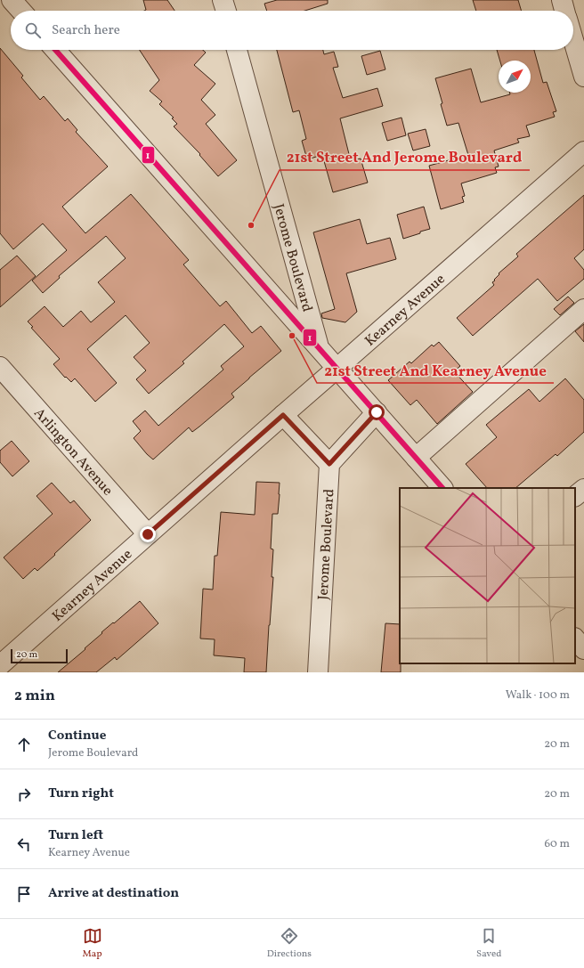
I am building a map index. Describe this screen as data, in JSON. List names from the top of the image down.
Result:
{
  "streets": {
    "street": ["Jerome Boulevard", "Kearney Avenue", "Arlington Avenue"]
  },
  "crossings": [
    ["Kearney Avenue", "Arlington Avenue"]
  ],
  "places": ["21st Street And Jerome Boulevard", "21st Street And Kearney Avenue"],
  "lines": ["transit line 1"],
  "scale_bar": "20 m",
  "north": "top right",
  "page": {
    "search": "Search here",
    "scale": "20 m",
    "heading": ["2 min", "Walk · 100 m"],
    "list": [
      ["Continue", "Jerome Boulevard", "20 m"],
      ["Turn right", "20 m"],
      ["Turn left", "Kearney Avenue", "60 m"],
      "Arrive at destination"
    ],
    "nav": ["Map", "Directions", "Saved"]
  }
}
